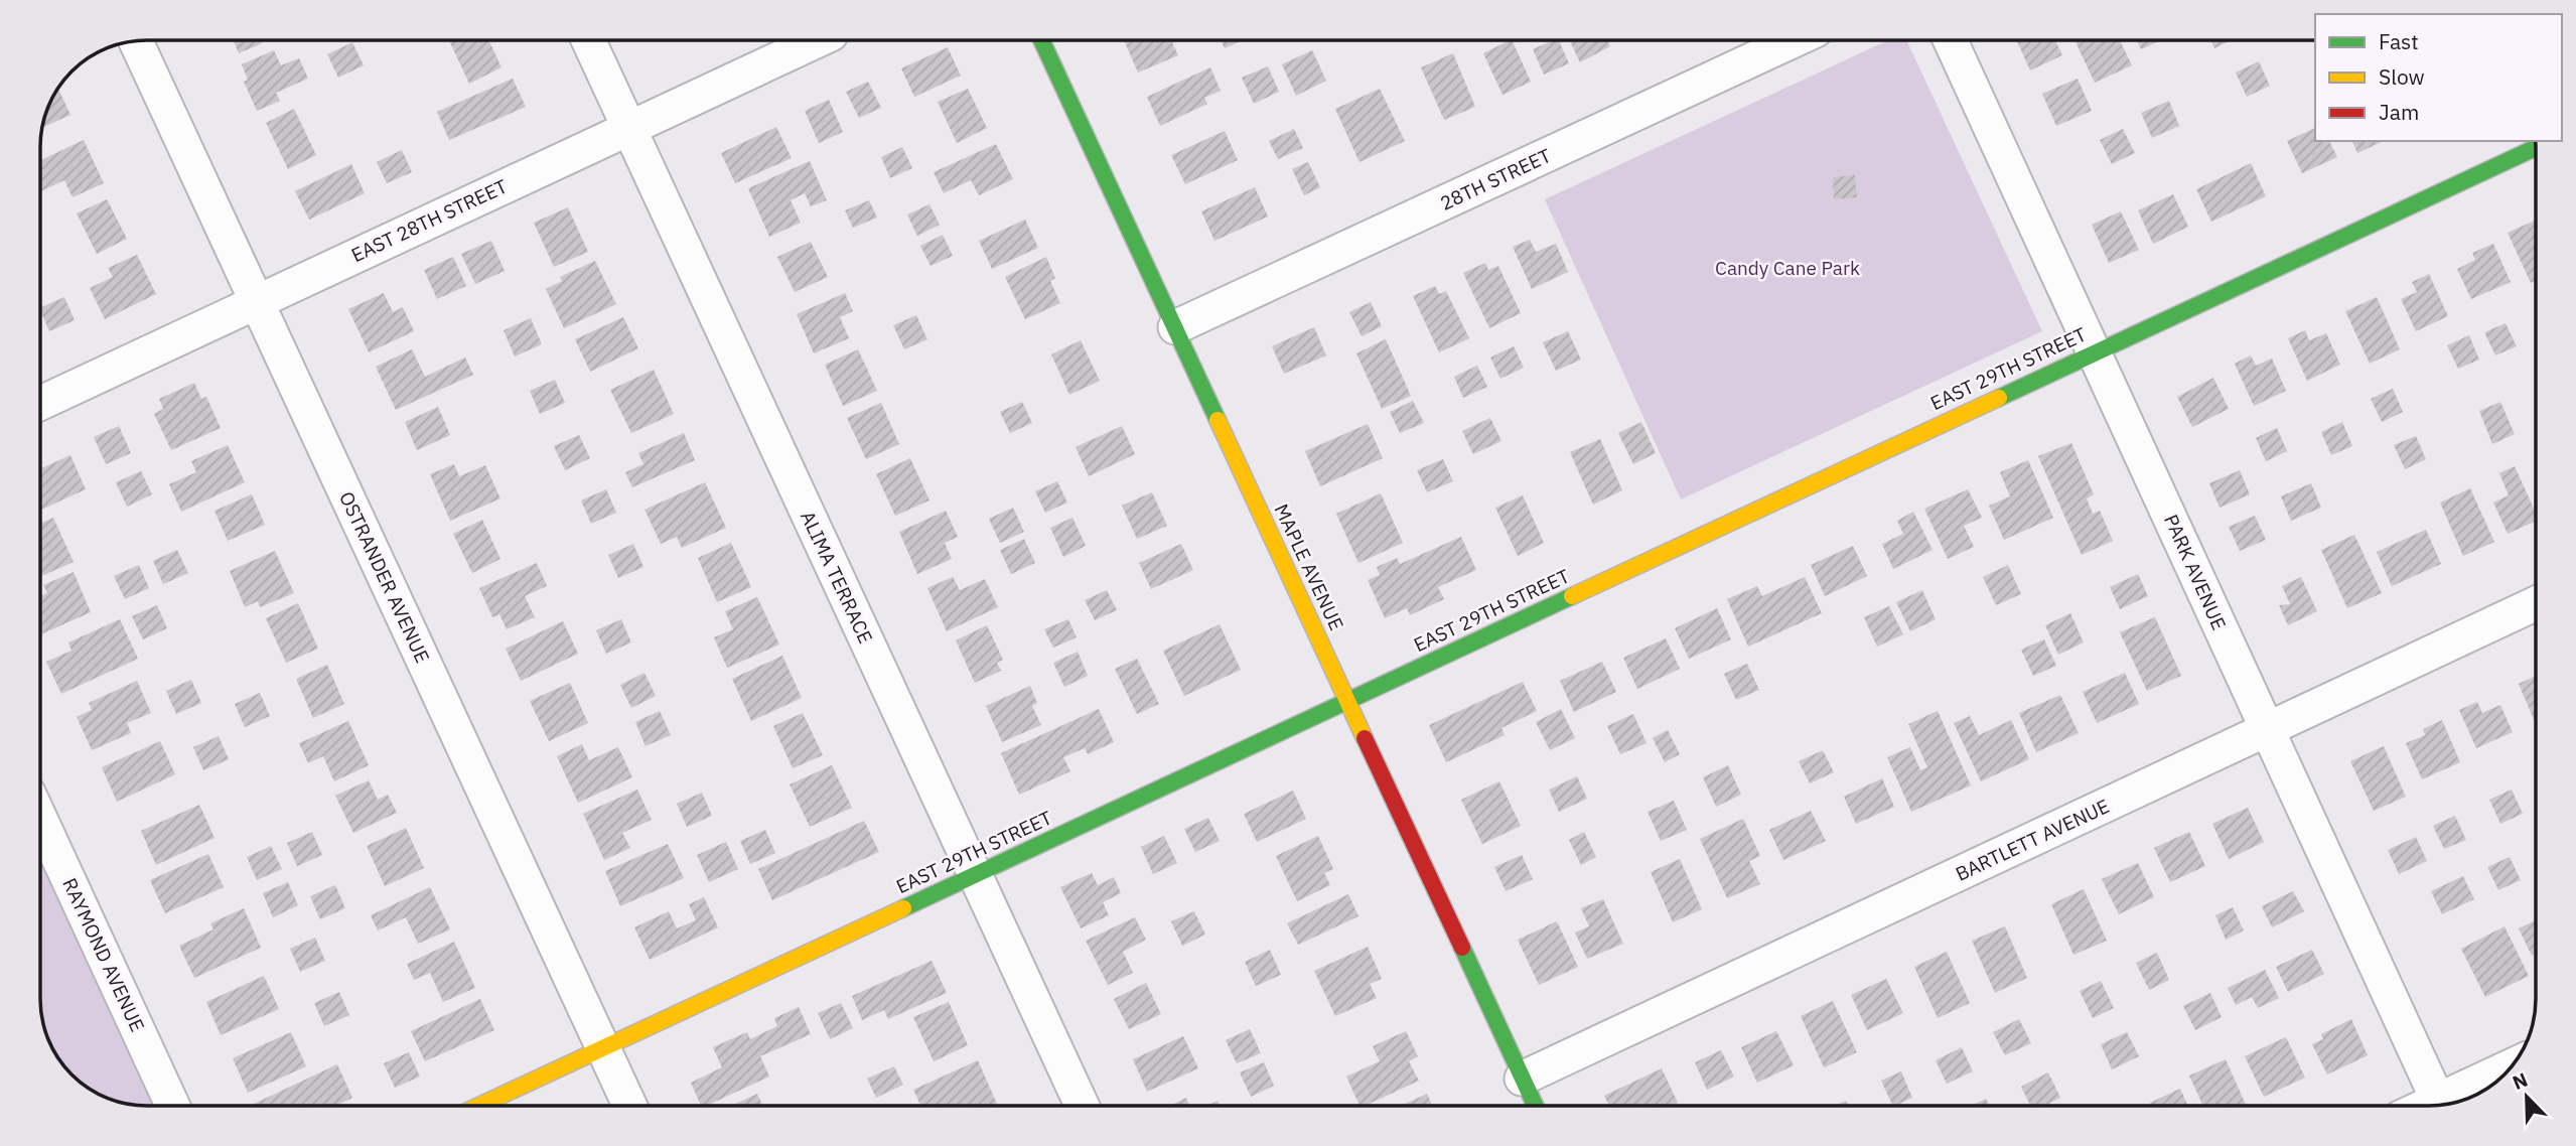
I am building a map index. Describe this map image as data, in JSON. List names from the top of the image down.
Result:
{
  "streets": {
    "street": [
      "28TH STREET",
      "EAST 28TH STREET",
      "EAST 29TH STREET",
      "MAPLE AVENUE",
      "PARK AVENUE",
      "OSTRANDER AVENUE",
      "ALIMA TERRACE",
      "BARTLETT AVENUE",
      "RAYMOND AVENUE"
    ]
  },
  "crossings": [
    ["28TH STREET", "MAPLE AVENUE"],
    ["EAST 28TH STREET", "OSTRANDER AVENUE"],
    ["EAST 28TH STREET", "ALIMA TERRACE"],
    ["EAST 29TH STREET", "MAPLE AVENUE"],
    ["EAST 29TH STREET", "PARK AVENUE"],
    ["EAST 29TH STREET", "OSTRANDER AVENUE"],
    ["EAST 29TH STREET", "ALIMA TERRACE"],
    ["MAPLE AVENUE", "BARTLETT AVENUE"],
    ["PARK AVENUE", "BARTLETT AVENUE"]
  ],
  "parks": ["Candy Cane Park"],
  "legend": ["Fast", "Slow", "Jam"],
  "north": "top left"
}
